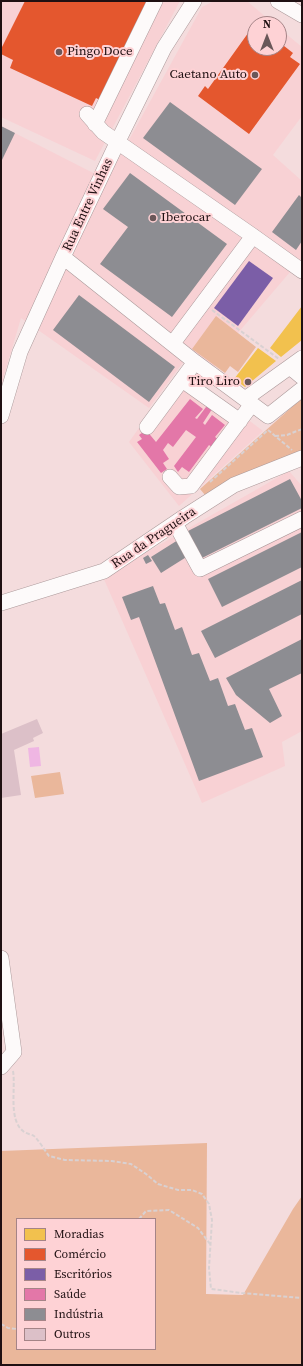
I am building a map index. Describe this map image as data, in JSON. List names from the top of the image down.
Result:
{
  "streets": {
    "street": ["Rua Entre Vinhas", "Rua da Pragueira"]
  },
  "places": [
    "Pingo Doce",
    "Caetano Auto",
    "Iberocar",
    "Tiro Liro"
  ],
  "legend": [
    "Moradias",
    "Comércio",
    "Escritórios",
    "Saúde",
    "Indústria",
    "Outros"
  ],
  "north": "top"
}
